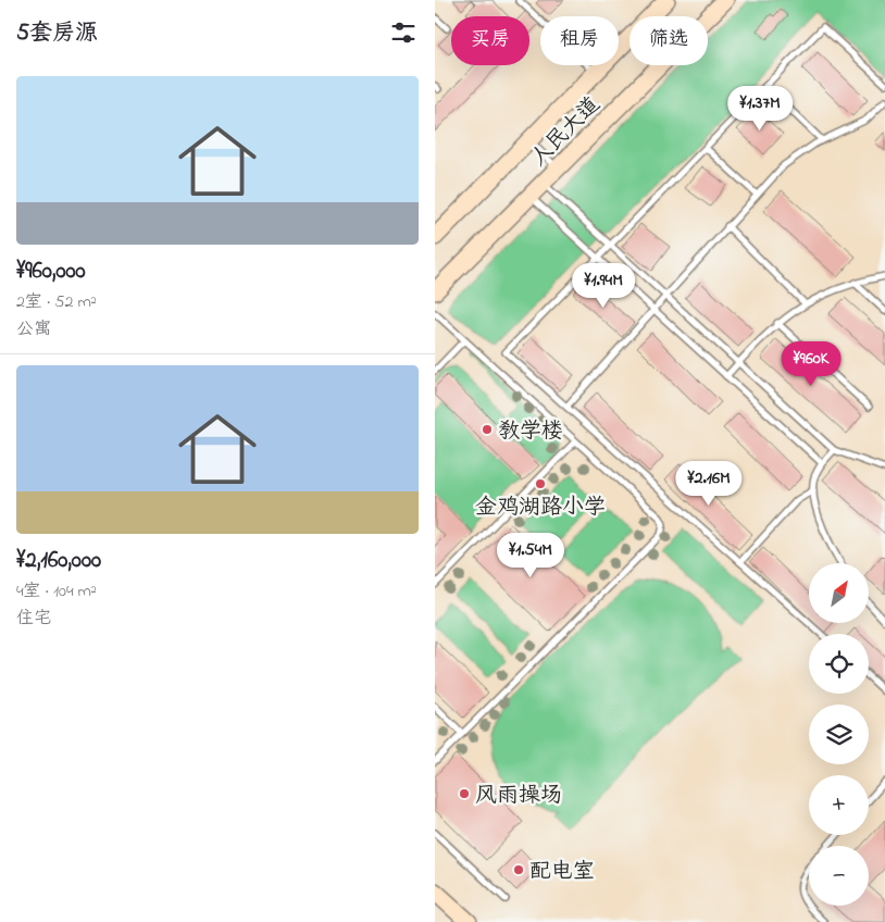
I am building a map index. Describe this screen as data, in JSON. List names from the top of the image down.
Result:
{
  "streets": {
    "main road": ["人民大道"]
  },
  "places": [
    "教学楼",
    "金鸡湖路小学",
    "风雨操场",
    "配电室"
  ],
  "north": "top right",
  "page": {
    "heading": "5套房源",
    "chip": ["买房", "租房", "筛选"],
    "list": [
      {
        "name": "¥960,000",
        "note": "2室 · 52 m² · 公寓"
      },
      {
        "name": "¥2,160,000",
        "note": "4室 · 104 m² · 住宅"
      }
    ],
    "price": [
      "¥1.37M",
      "¥1.94M",
      "¥960K",
      "¥2.16M",
      "¥1.54M"
    ],
    "map_buttons": ["+", "−"]
  }
}
